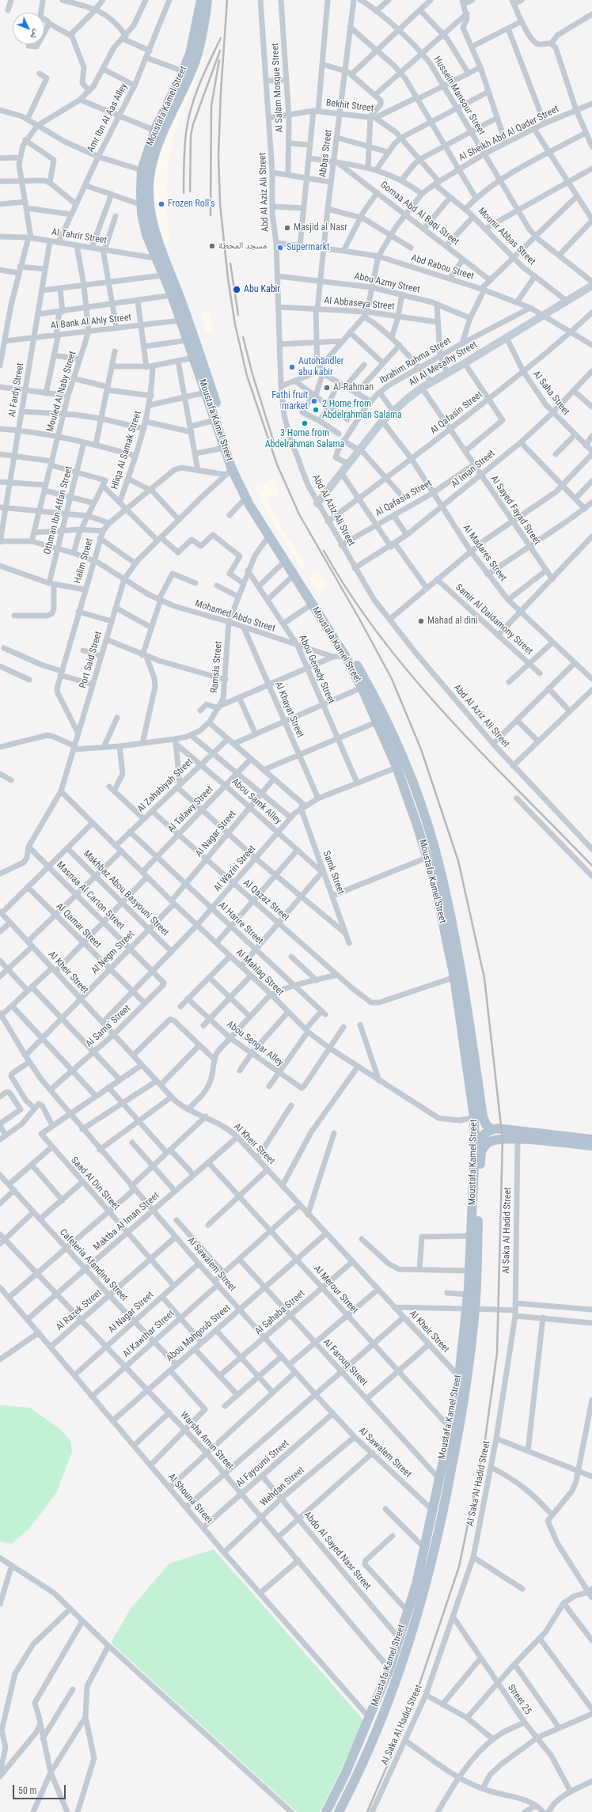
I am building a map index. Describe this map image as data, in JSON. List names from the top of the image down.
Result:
{
  "streets": {
    "main road": ["Moustafa Kamel Street"],
    "street": [
      "Al Salam Mosque Street",
      "Hussein Mansour Street",
      "Bekhit Street",
      "Amr Ibn Al Aas Alley",
      "Al Sheikh Abd Al Qader Street",
      "Abbas Street",
      "Abd Al Aziz Ali Street",
      "Gomaa Abd Al Baqi Street",
      "Al Tahrir Street",
      "Mounir Abbas Street",
      "Abd Rabou Street",
      "Abou Azmy Street",
      "Al Abbaseya Street",
      "Al Bank Al Ahly Street",
      "Ibrahim Rahma Street",
      "Ali Al Mesalhy Street",
      "Al Fardy Street",
      "Mouled Al Naby Street",
      "Al Saha Street",
      "Al Qafasin Street",
      "Hliqa Al Samak Street",
      "Al Iman Street",
      "Al Qafasia Street",
      "Othman Ibn Affan Street",
      "Al Sayed Fayad Street",
      "Al Madares Street",
      "Halim Street",
      "Mohamed Abdo Street",
      "Samir Al Daidamony Street",
      "Port Said Street",
      "Ramsis Street",
      "Abou Genedy Street",
      "Al Khayat Street",
      "Al Zahabiyah Street",
      "Abou Samk Alley",
      "Al Talawy Street",
      "Al Nagar Street",
      "Al Waziri Street",
      "Samk Street",
      "Makhbaz Abou Basyouni Street",
      "Masnaa Al Carton Street",
      "Al Qazaz Street",
      "Al Harire Street",
      "Al Qamar Street",
      "Al Negm Street",
      "Al Kheir Street",
      "Al Mahlag Street",
      "Al Sama' Street",
      "Abou Sengar Alley",
      "Saad Al Din Street",
      "Maktba Al Iman Street",
      "Al Saka Al Hadid Street",
      "Al Sawalem Street",
      "Cafeteria Afandina Street",
      "Al Merour Street",
      "Al Razek Street",
      "Al Sahaba Street",
      "Abou Mahgoub Street",
      "Al Kawthar Street",
      "Al Farouq Street",
      "Warsha Amin Street",
      "Al Fayoumi Street",
      "Wehdan Street",
      "Al Shouna Street",
      "Abdo Al Sayed Nasr Street",
      "Street 25"
    ]
  },
  "crossings": [
    ["Al Salam Mosque Street", "Bekhit Street"],
    ["Hussein Mansour Street", "Al Sheikh Abd Al Qader Street"],
    ["Moustafa Kamel Street", "Al Tahrir Street"],
    ["Moustafa Kamel Street", "Al Bank Al Ahly Street"],
    ["Moustafa Kamel Street", "Halim Street"],
    ["Moustafa Kamel Street", "Mohamed Abdo Street"],
    ["Moustafa Kamel Street", "Port Said Street"],
    ["Moustafa Kamel Street", "Ramsis Street"],
    ["Moustafa Kamel Street", "Al Waziri Street"],
    ["Moustafa Kamel Street", "Al Qazaz Street"],
    ["Moustafa Kamel Street", "Al Kheir Street"],
    ["Moustafa Kamel Street", "Al Mahlag Street"],
    ["Moustafa Kamel Street", "Al Sawalem Street"],
    ["Moustafa Kamel Street", "Al Merour Street"],
    ["Moustafa Kamel Street", "Al Farouq Street"],
    ["Moustafa Kamel Street", "Warsha Amin Street"],
    ["Moustafa Kamel Street", "Al Shouna Street"],
    ["Moustafa Kamel Street", "Abdo Al Sayed Nasr Street"],
    ["Bekhit Street", "Al Sheikh Abd Al Qader Street"],
    ["Bekhit Street", "Abbas Street"],
    ["Bekhit Street", "Abd Al Aziz Ali Street"],
    ["Bekhit Street", "Mounir Abbas Street"],
    ["Amr Ibn Al Aas Alley", "Al Tahrir Street"],
    ["Al Sheikh Abd Al Qader Street", "Abbas Street"],
    ["Al Sheikh Abd Al Qader Street", "Abd Al Aziz Ali Street"],
    ["Al Sheikh Abd Al Qader Street", "Gomaa Abd Al Baqi Street"],
    ["Al Sheikh Abd Al Qader Street", "Mounir Abbas Street"],
    ["Al Sheikh Abd Al Qader Street", "Abd Rabou Street"],
    ["Al Sheikh Abd Al Qader Street", "Abou Azmy Street"],
    ["Al Sheikh Abd Al Qader Street", "Al Abbaseya Street"],
    ["Abbas Street", "Gomaa Abd Al Baqi Street"],
    ["Abbas Street", "Abd Rabou Street"],
    ["Abbas Street", "Abou Azmy Street"],
    ["Abbas Street", "Al Abbaseya Street"],
    ["Abd Al Aziz Ali Street", "Abd Rabou Street"],
    ["Abd Al Aziz Ali Street", "Abou Azmy Street"],
    ["Abd Al Aziz Ali Street", "Al Abbaseya Street"],
    ["Abd Al Aziz Ali Street", "Ali Al Mesalhy Street"],
    ["Abd Al Aziz Ali Street", "Al Qafasin Street"],
    ["Abd Al Aziz Ali Street", "Al Iman Street"],
    ["Abd Al Aziz Ali Street", "Al Qafasia Street"],
    ["Al Tahrir Street", "Al Fardy Street"],
    ["Al Tahrir Street", "Mouled Al Naby Street"],
    ["Mounir Abbas Street", "Ali Al Mesalhy Street"],
    ["Abd Rabou Street", "Ibrahim Rahma Street"],
    ["Abd Rabou Street", "Ali Al Mesalhy Street"],
    ["Abd Rabou Street", "Al Qafasin Street"],
    ["Al Bank Al Ahly Street", "Al Fardy Street"],
    ["Al Bank Al Ahly Street", "Mouled Al Naby Street"],
    ["Ibrahim Rahma Street", "Ali Al Mesalhy Street"],
    ["Ali Al Mesalhy Street", "Al Saha Street"],
    ["Ali Al Mesalhy Street", "Al Sayed Fayad Street"],
    ["Ali Al Mesalhy Street", "Al Madares Street"],
    ["Al Fardy Street", "Mohamed Abdo Street"],
    ["Mouled Al Naby Street", "Mohamed Abdo Street"],
    ["Al Saha Street", "Al Qafasin Street"],
    ["Al Saha Street", "Al Iman Street"],
    ["Al Qafasin Street", "Al Sayed Fayad Street"],
    ["Al Qafasin Street", "Al Madares Street"],
    ["Al Iman Street", "Al Sayed Fayad Street"],
    ["Al Iman Street", "Al Madares Street"],
    ["Al Qafasia Street", "Al Sayed Fayad Street"],
    ["Al Qafasia Street", "Al Madares Street"],
    ["Othman Ibn Affan Street", "Mohamed Abdo Street"],
    ["Halim Street", "Mohamed Abdo Street"],
    ["Halim Street", "Port Said Street"],
    ["Mohamed Abdo Street", "Port Said Street"],
    ["Mohamed Abdo Street", "Ramsis Street"],
    ["Mohamed Abdo Street", "Abou Genedy Street"],
    ["Mohamed Abdo Street", "Al Khayat Street"],
    ["Port Said Street", "Ramsis Street"],
    ["Port Said Street", "Masnaa Al Carton Street"],
    ["Port Said Street", "Al Mahlag Street"],
    ["Ramsis Street", "Abou Genedy Street"],
    ["Ramsis Street", "Abou Samk Alley"],
    ["Abou Genedy Street", "Al Waziri Street"],
    ["Al Khayat Street", "Al Waziri Street"],
    ["Al Zahabiyah Street", "Abou Samk Alley"],
    ["Al Zahabiyah Street", "Al Qazaz Street"],
    ["Al Zahabiyah Street", "Al Harire Street"],
    ["Al Zahabiyah Street", "Al Mahlag Street"],
    ["Abou Samk Alley", "Al Talawy Street"],
    ["Abou Samk Alley", "Al Nagar Street"],
    ["Abou Samk Alley", "Al Waziri Street"],
    ["Abou Samk Alley", "Samk Street"],
    ["Al Talawy Street", "Al Qazaz Street"],
    ["Al Talawy Street", "Al Harire Street"],
    ["Al Talawy Street", "Al Mahlag Street"],
    ["Al Nagar Street", "Al Qazaz Street"],
    ["Al Nagar Street", "Al Harire Street"],
    ["Al Nagar Street", "Al Negm Street"],
    ["Al Nagar Street", "Al Mahlag Street"],
    ["Al Nagar Street", "Saad Al Din Street"],
    ["Al Nagar Street", "Al Sawalem Street"],
    ["Al Nagar Street", "Cafeteria Afandina Street"],
    ["Al Nagar Street", "Warsha Amin Street"],
    ["Al Nagar Street", "Al Shouna Street"],
    ["Al Waziri Street", "Samk Street"],
    ["Al Waziri Street", "Makhbaz Abou Basyouni Street"],
    ["Al Waziri Street", "Masnaa Al Carton Street"],
    ["Al Waziri Street", "Al Qazaz Street"],
    ["Al Waziri Street", "Al Harire Street"],
    ["Al Waziri Street", "Al Qamar Street"],
    ["Al Waziri Street", "Al Kheir Street"],
    ["Al Waziri Street", "Al Mahlag Street"],
    ["Al Waziri Street", "Al Sama' Street"],
    ["Makhbaz Abou Basyouni Street", "Al Negm Street"],
    ["Masnaa Al Carton Street", "Al Negm Street"],
    ["Masnaa Al Carton Street", "Al Sama' Street"],
    ["Al Harire Street", "Al Mahlag Street"],
    ["Al Qamar Street", "Al Negm Street"],
    ["Al Qamar Street", "Al Sama' Street"],
    ["Al Negm Street", "Al Kheir Street"],
    ["Al Negm Street", "Al Mahlag Street"],
    ["Al Negm Street", "Al Sawalem Street"],
    ["Al Kheir Street", "Al Sama' Street"],
    ["Al Kheir Street", "Maktba Al Iman Street"],
    ["Al Kheir Street", "Al Sahaba Street"],
    ["Al Kheir Street", "Abou Mahgoub Street"],
    ["Al Kheir Street", "Al Kawthar Street"],
    ["Al Mahlag Street", "Abou Sengar Alley"],
    ["Al Sama' Street", "Al Sawalem Street"],
    ["Saad Al Din Street", "Maktba Al Iman Street"],
    ["Saad Al Din Street", "Al Razek Street"],
    ["Maktba Al Iman Street", "Al Sawalem Street"],
    ["Maktba Al Iman Street", "Cafeteria Afandina Street"],
    ["Maktba Al Iman Street", "Al Merour Street"],
    ["Maktba Al Iman Street", "Warsha Amin Street"],
    ["Maktba Al Iman Street", "Al Shouna Street"],
    ["Al Saka Al Hadid Street", "Street 25"],
    ["Al Sawalem Street", "Al Razek Street"],
    ["Al Sawalem Street", "Al Sahaba Street"],
    ["Al Sawalem Street", "Abou Mahgoub Street"],
    ["Al Sawalem Street", "Al Kawthar Street"],
    ["Al Sawalem Street", "Al Fayoumi Street"],
    ["Al Sawalem Street", "Wehdan Street"],
    ["Cafeteria Afandina Street", "Al Razek Street"],
    ["Cafeteria Afandina Street", "Abou Mahgoub Street"],
    ["Cafeteria Afandina Street", "Al Kawthar Street"],
    ["Al Merour Street", "Al Sahaba Street"],
    ["Al Merour Street", "Abou Mahgoub Street"],
    ["Al Merour Street", "Al Kawthar Street"],
    ["Al Razek Street", "Warsha Amin Street"],
    ["Al Razek Street", "Al Shouna Street"],
    ["Al Sahaba Street", "Al Farouq Street"],
    ["Abou Mahgoub Street", "Al Farouq Street"],
    ["Abou Mahgoub Street", "Warsha Amin Street"],
    ["Abou Mahgoub Street", "Al Shouna Street"],
    ["Al Kawthar Street", "Al Farouq Street"],
    ["Al Kawthar Street", "Warsha Amin Street"],
    ["Al Kawthar Street", "Al Shouna Street"],
    ["Warsha Amin Street", "Al Fayoumi Street"],
    ["Warsha Amin Street", "Wehdan Street"],
    ["Al Fayoumi Street", "Al Shouna Street"],
    ["Al Fayoumi Street", "Abdo Al Sayed Nasr Street"],
    ["Wehdan Street", "Al Shouna Street"],
    ["Wehdan Street", "Abdo Al Sayed Nasr Street"]
  ],
  "places": [
    "Frozen Roll's",
    "Masjid al Nasr",
    "مسجد المحطة",
    "Supermarkt",
    "Abu Kabir",
    "Autohändler abu kabir",
    "Al-Rahman",
    "Fathi fruit market",
    "2 Home from Abdelrahman Salama",
    "3 Home from Abdelrahman Salama",
    "Mahad al dini"
  ],
  "scale_bar": "50 m",
  "north": "bottom right"
}
